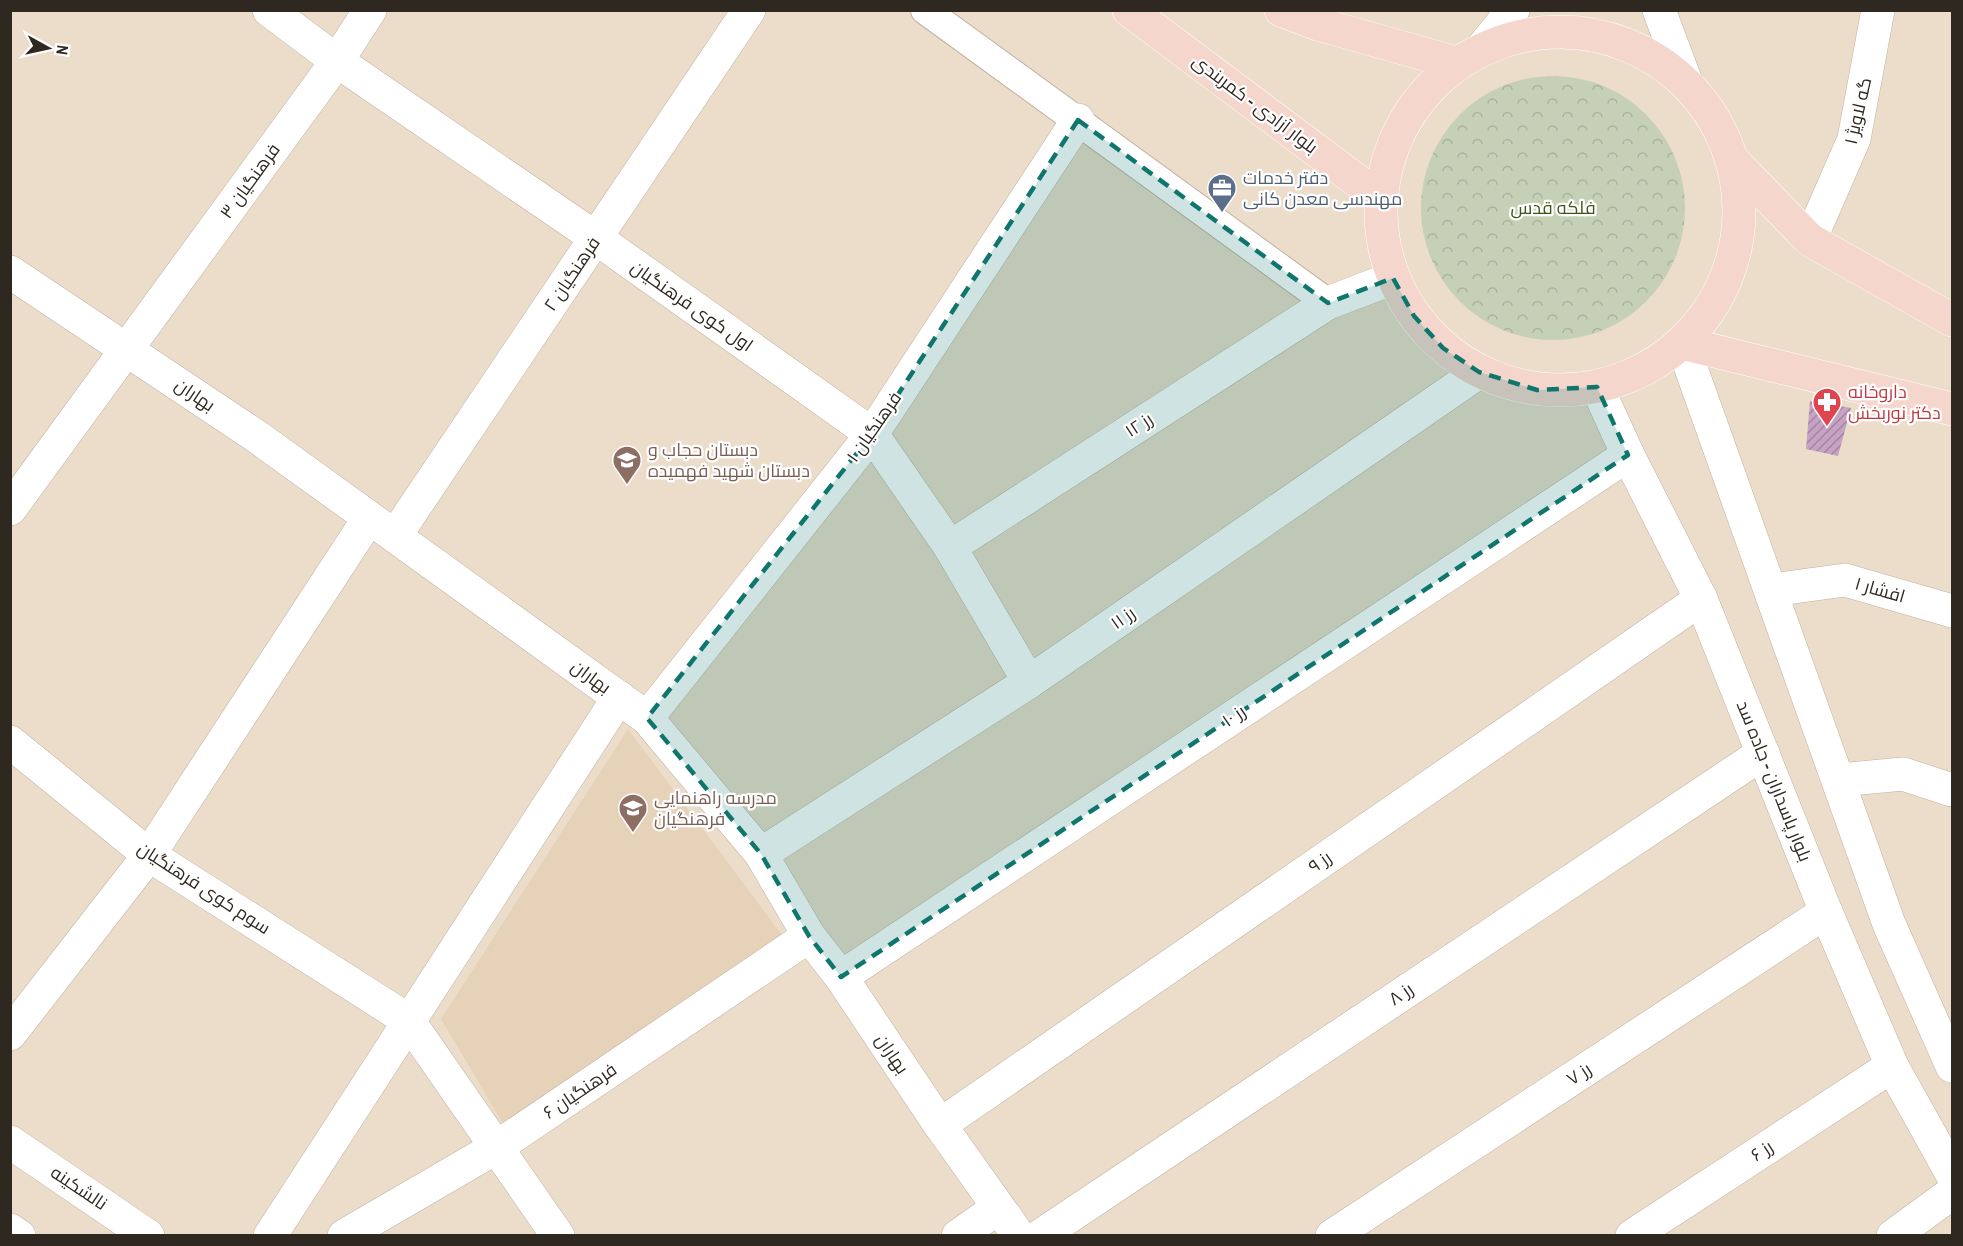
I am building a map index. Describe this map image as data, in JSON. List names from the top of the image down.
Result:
{
  "streets": {
    "main road": ["بلوار آزادی - کمربندی"],
    "street": [
      "گه لاویژ ۱",
      "فرهنگیان ۳",
      "فرهنگیان ۲",
      "اول کوی فرهنگیان",
      "بهاران",
      "رز ۱۲",
      "فرهنگیان ۱",
      "افشار ۱",
      "رز ۱۱",
      "رز ۱۰",
      "بلوار پاسداران - جاده سد",
      "رز ۹",
      "سوم کوی فرهنگیان",
      "رز ۸",
      "رز ۷",
      "فرهنگیان ۶",
      "رز ۶",
      "نالشکینه"
    ]
  },
  "crossings": [
    ["فرهنگیان ۳", "اول کوی فرهنگیان"],
    ["فرهنگیان ۳", "بهاران"],
    ["فرهنگیان ۲", "اول کوی فرهنگیان"],
    ["فرهنگیان ۲", "بهاران"],
    ["فرهنگیان ۲", "سوم کوی فرهنگیان"],
    ["اول کوی فرهنگیان", "رز ۱۲"],
    ["اول کوی فرهنگیان", "فرهنگیان ۱"],
    ["اول کوی فرهنگیان", "رز ۱۱"],
    ["بهاران", "فرهنگیان ۱"],
    ["بهاران", "رز ۱۱"],
    ["بهاران", "رز ۱۰"],
    ["بهاران", "رز ۹"],
    ["بهاران", "فرهنگیان ۶"],
    ["رز ۱۰", "بلوار پاسداران - جاده سد"],
    ["بلوار پاسداران - جاده سد", "رز ۹"],
    ["بلوار پاسداران - جاده سد", "رز ۸"],
    ["بلوار پاسداران - جاده سد", "رز ۷"],
    ["بلوار پاسداران - جاده سد", "رز ۶"]
  ],
  "parks": ["فلکه قدس"],
  "places": {
    "office": ["دفتر خدمات مهندسی معدن کانی"],
    "pharmacy": ["داروخانه دکتر نوربخش"],
    "school or university": ["دبستان حجاب و دبستان شهید فهمیده", "مدرسه راهنمایی فرهنگیان"]
  },
  "north": "right"
}
